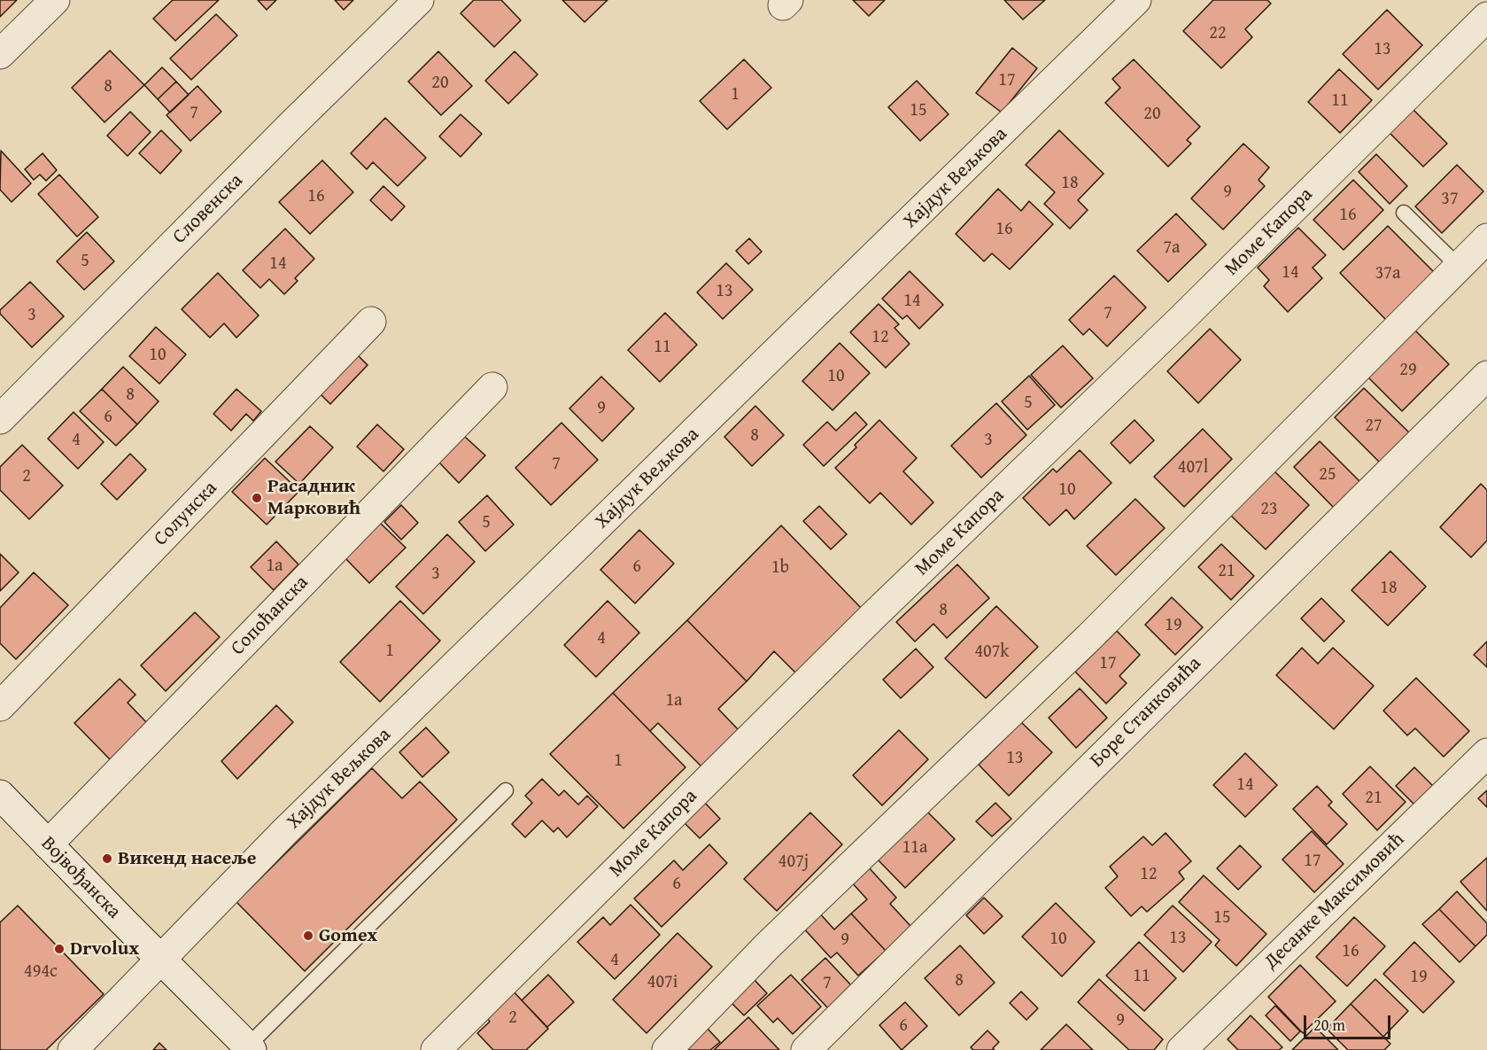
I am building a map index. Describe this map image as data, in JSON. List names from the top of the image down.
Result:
{
  "streets": {
    "street": [
      "Хајдук Вељкова",
      "Словенска",
      "Моме Капора",
      "Солунска",
      "Сопоћанска",
      "Боре Станковића",
      "Војвођанска",
      "Десанке Максимовић"
    ]
  },
  "crossings": [
    ["Хајдук Вељкова", "Војвођанска"],
    ["Сопоћанска", "Војвођанска"]
  ],
  "places": [
    "Расадник Марковић",
    "Викенд насеље",
    "Gomex",
    "Drvolux"
  ],
  "house_numbers": [
    "22",
    "13",
    "17",
    "20",
    "8",
    "1",
    "11",
    "15",
    "7",
    "20",
    "18",
    "9",
    "16",
    "37",
    "16",
    "16",
    "7a",
    "5",
    "14",
    "14",
    "37a",
    "13",
    "14",
    "7",
    "3",
    "12",
    "11",
    "10",
    "29",
    "10",
    "8",
    "5",
    "9",
    "6",
    "27",
    "8",
    "4",
    "3",
    "7",
    "407l",
    "25",
    "2",
    "10",
    "23",
    "5",
    "1a",
    "6",
    "1b",
    "21",
    "3",
    "18",
    "8",
    "19",
    "4",
    "1",
    "407k",
    "17",
    "1a",
    "13",
    "1",
    "14",
    "21",
    "11a",
    "17",
    "407j",
    "12",
    "6",
    "15",
    "13",
    "10",
    "9",
    "16",
    "4",
    "494c",
    "11",
    "19",
    "8",
    "407i",
    "7",
    "2",
    "9",
    "6"
  ],
  "scale_bar": "20 m"
}
